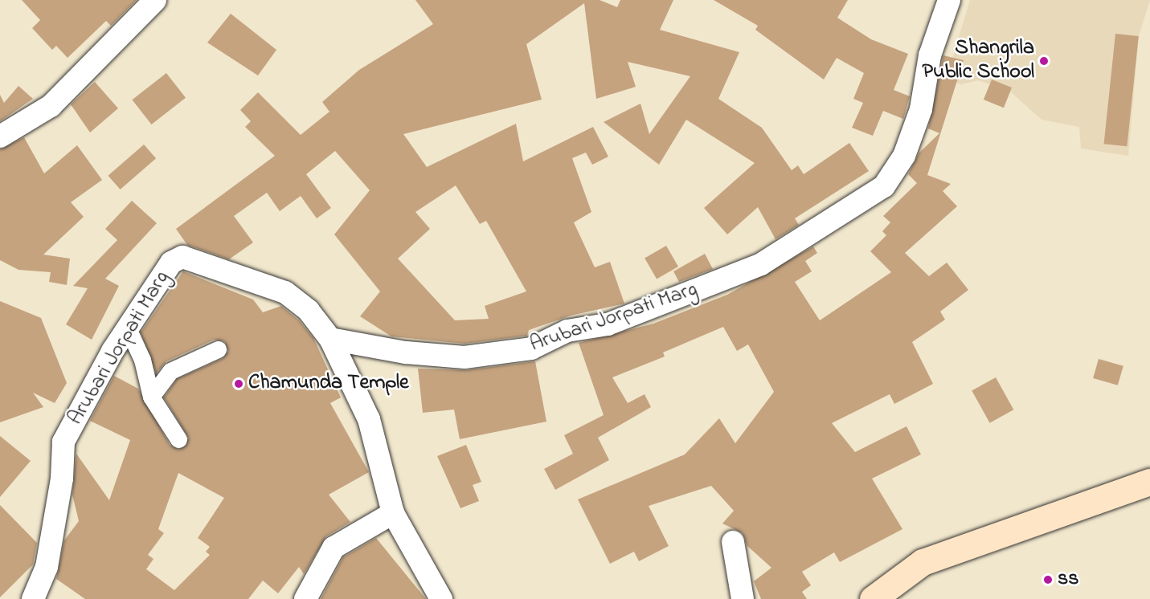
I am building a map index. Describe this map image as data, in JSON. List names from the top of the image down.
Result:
{
  "streets": {
    "street": ["Arubari Jorpati Marg"]
  },
  "places": ["Shangrila Public School", "Chamunda Temple", "ss"]
}
